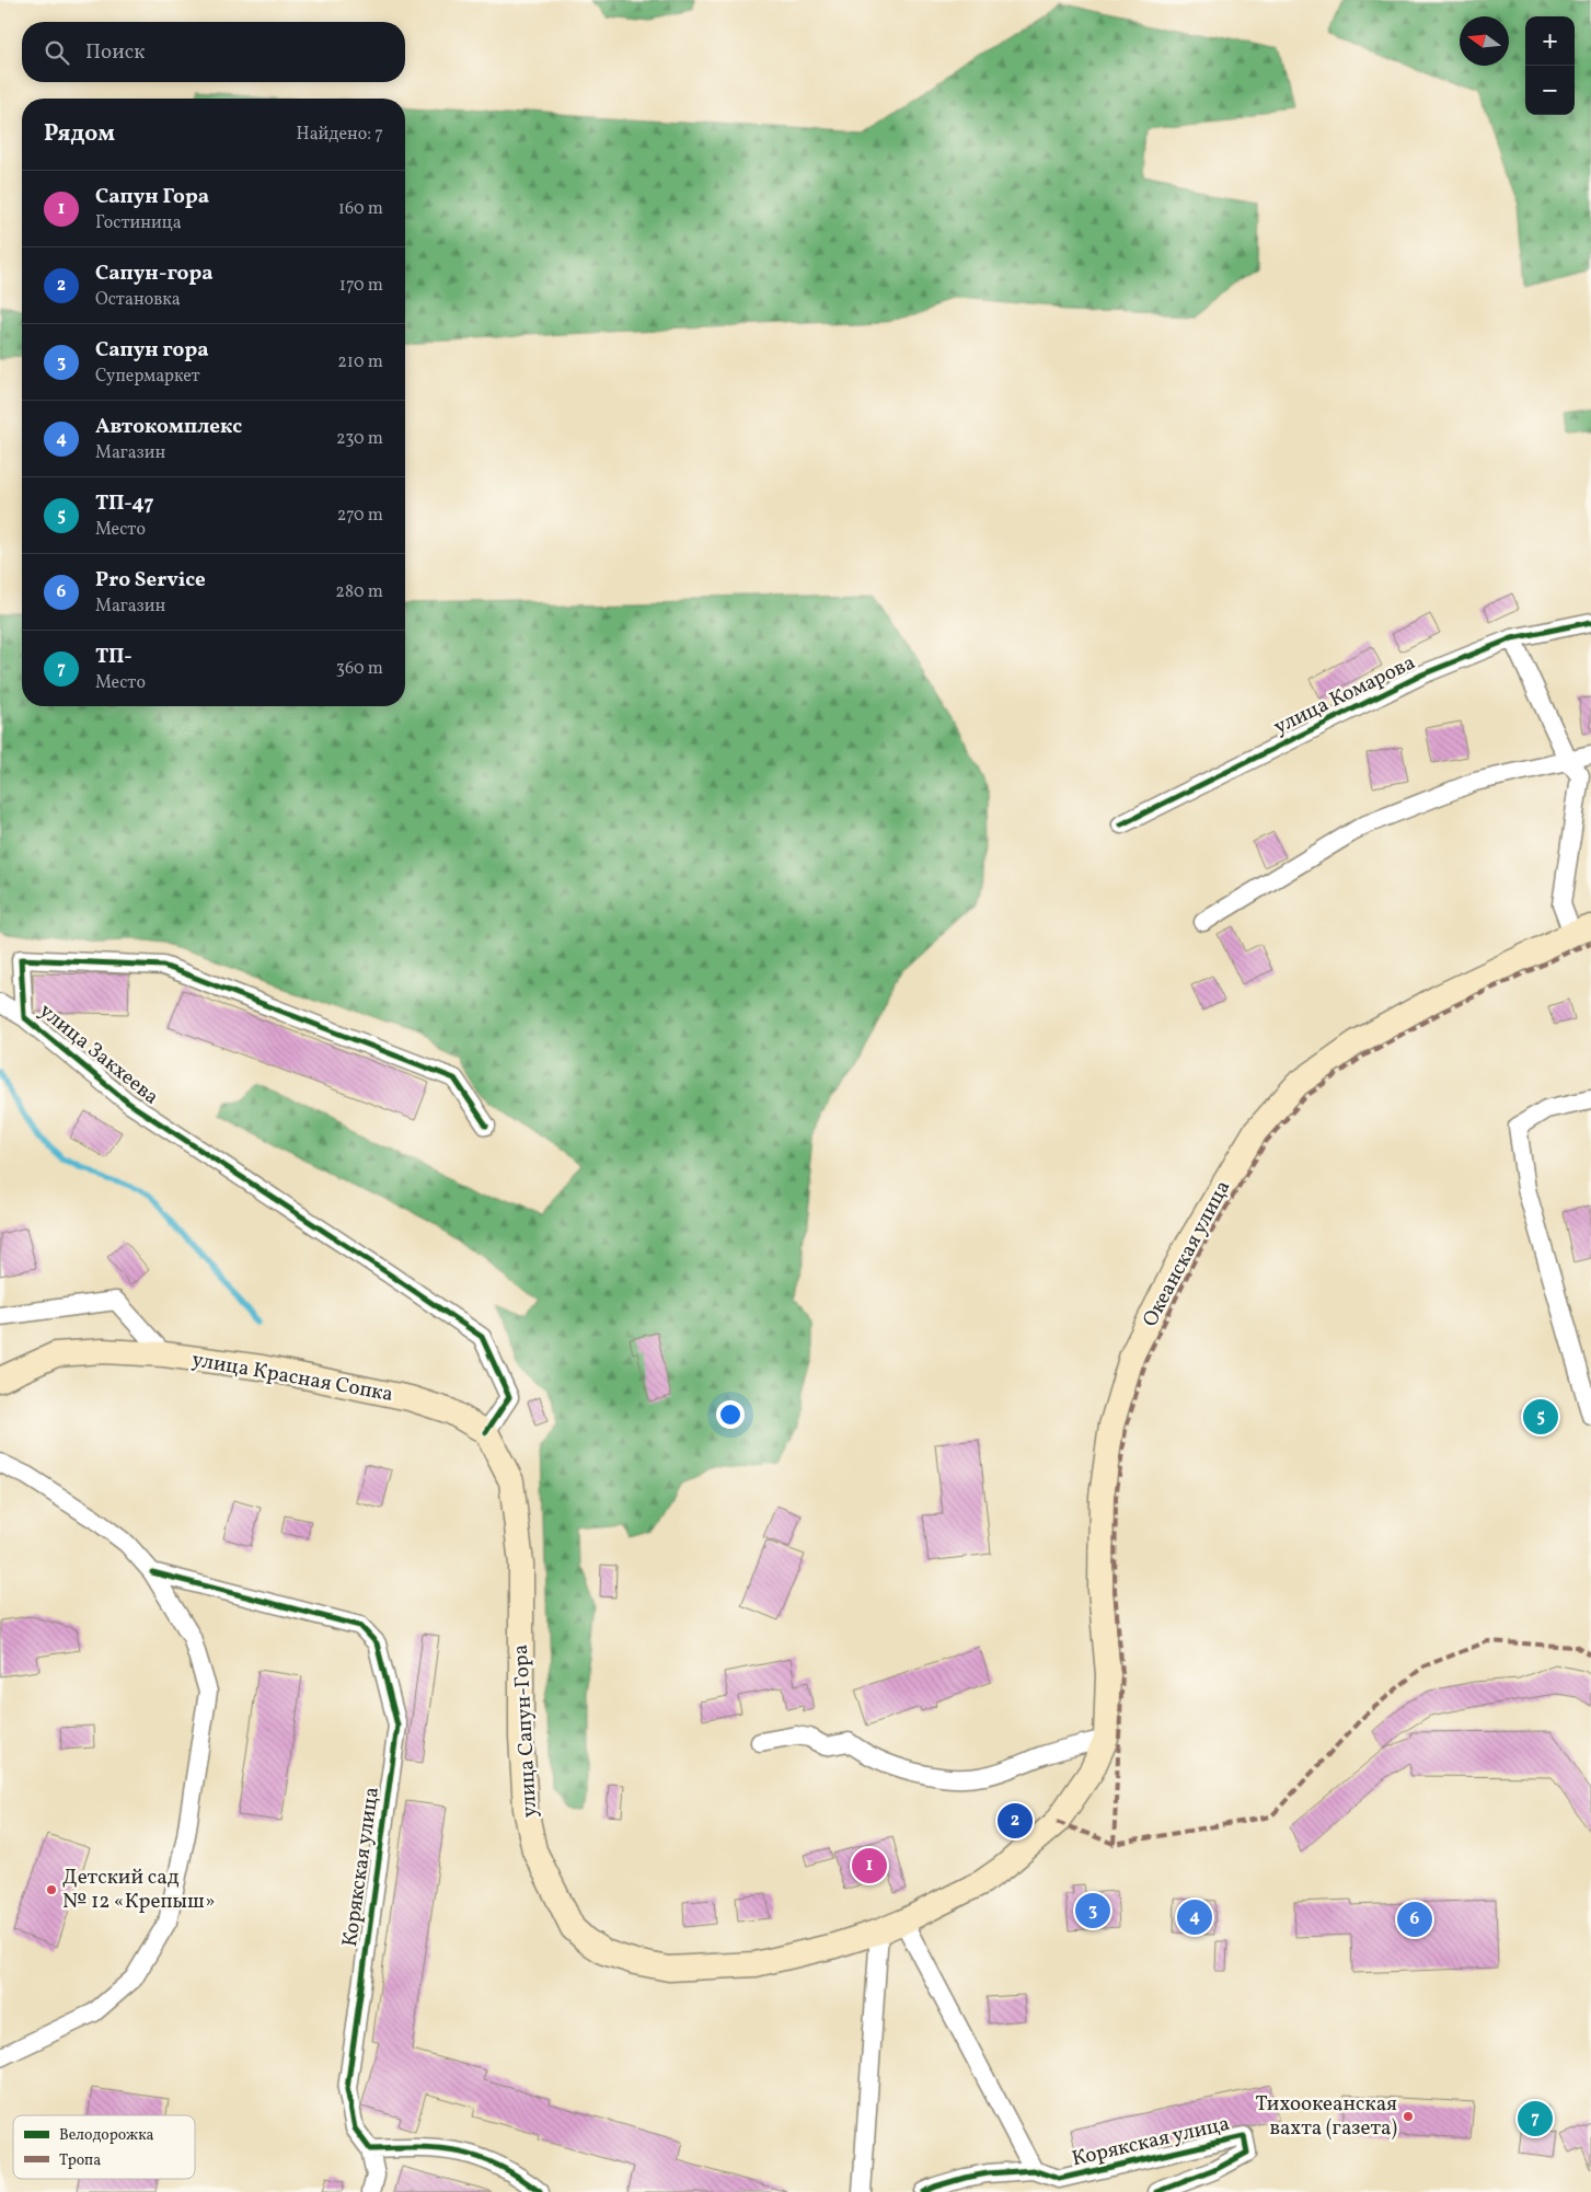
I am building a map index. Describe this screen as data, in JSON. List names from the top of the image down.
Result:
{
  "streets": {
    "main road": ["Океанская улица", "улица Красная Сопка", "улица Сапун-Гора"],
    "street": ["улица Комарова", "улица Закхеева", "Корякская улица"]
  },
  "crossings": [
    ["улица Закхеева", "улица Красная Сопка"],
    ["улица Закхеева", "улица Сапун-Гора"],
    ["Океанская улица", "улица Сапун-Гора"],
    ["улица Красная Сопка", "улица Сапун-Гора"]
  ],
  "places": ["Детский сад № 12 «Крепыш»", "Тихоокеанская вахта (газета)"],
  "legend": ["Велодорожка", "Тропа"],
  "north": "left",
  "page": {
    "map_buttons": ["+", "−"],
    "search": "Поиск",
    "heading": ["Рядом", "Найдено: 7"],
    "list": [
      {
        "mark": "1",
        "name": "Сапун Гора",
        "note": "Гостиница",
        "value": "160 m"
      },
      {
        "mark": "2",
        "name": "Сапун-гора",
        "note": "Остановка",
        "value": "170 m"
      },
      {
        "mark": "3",
        "name": "Сапун гора",
        "note": "Супермаркет",
        "value": "210 m"
      },
      {
        "mark": "4",
        "name": "Автокомплекс",
        "note": "Магазин",
        "value": "230 m"
      },
      {
        "mark": "5",
        "name": "ТП-47",
        "note": "Место",
        "value": "270 m"
      },
      {
        "mark": "6",
        "name": "Pro Service",
        "note": "Магазин",
        "value": "280 m"
      },
      {
        "mark": "7",
        "name": "ТП-",
        "note": "Место",
        "value": "360 m"
      }
    ],
    "pins": [
      "5",
      "2",
      "1",
      "3",
      "4",
      "6",
      "7"
    ]
  }
}
